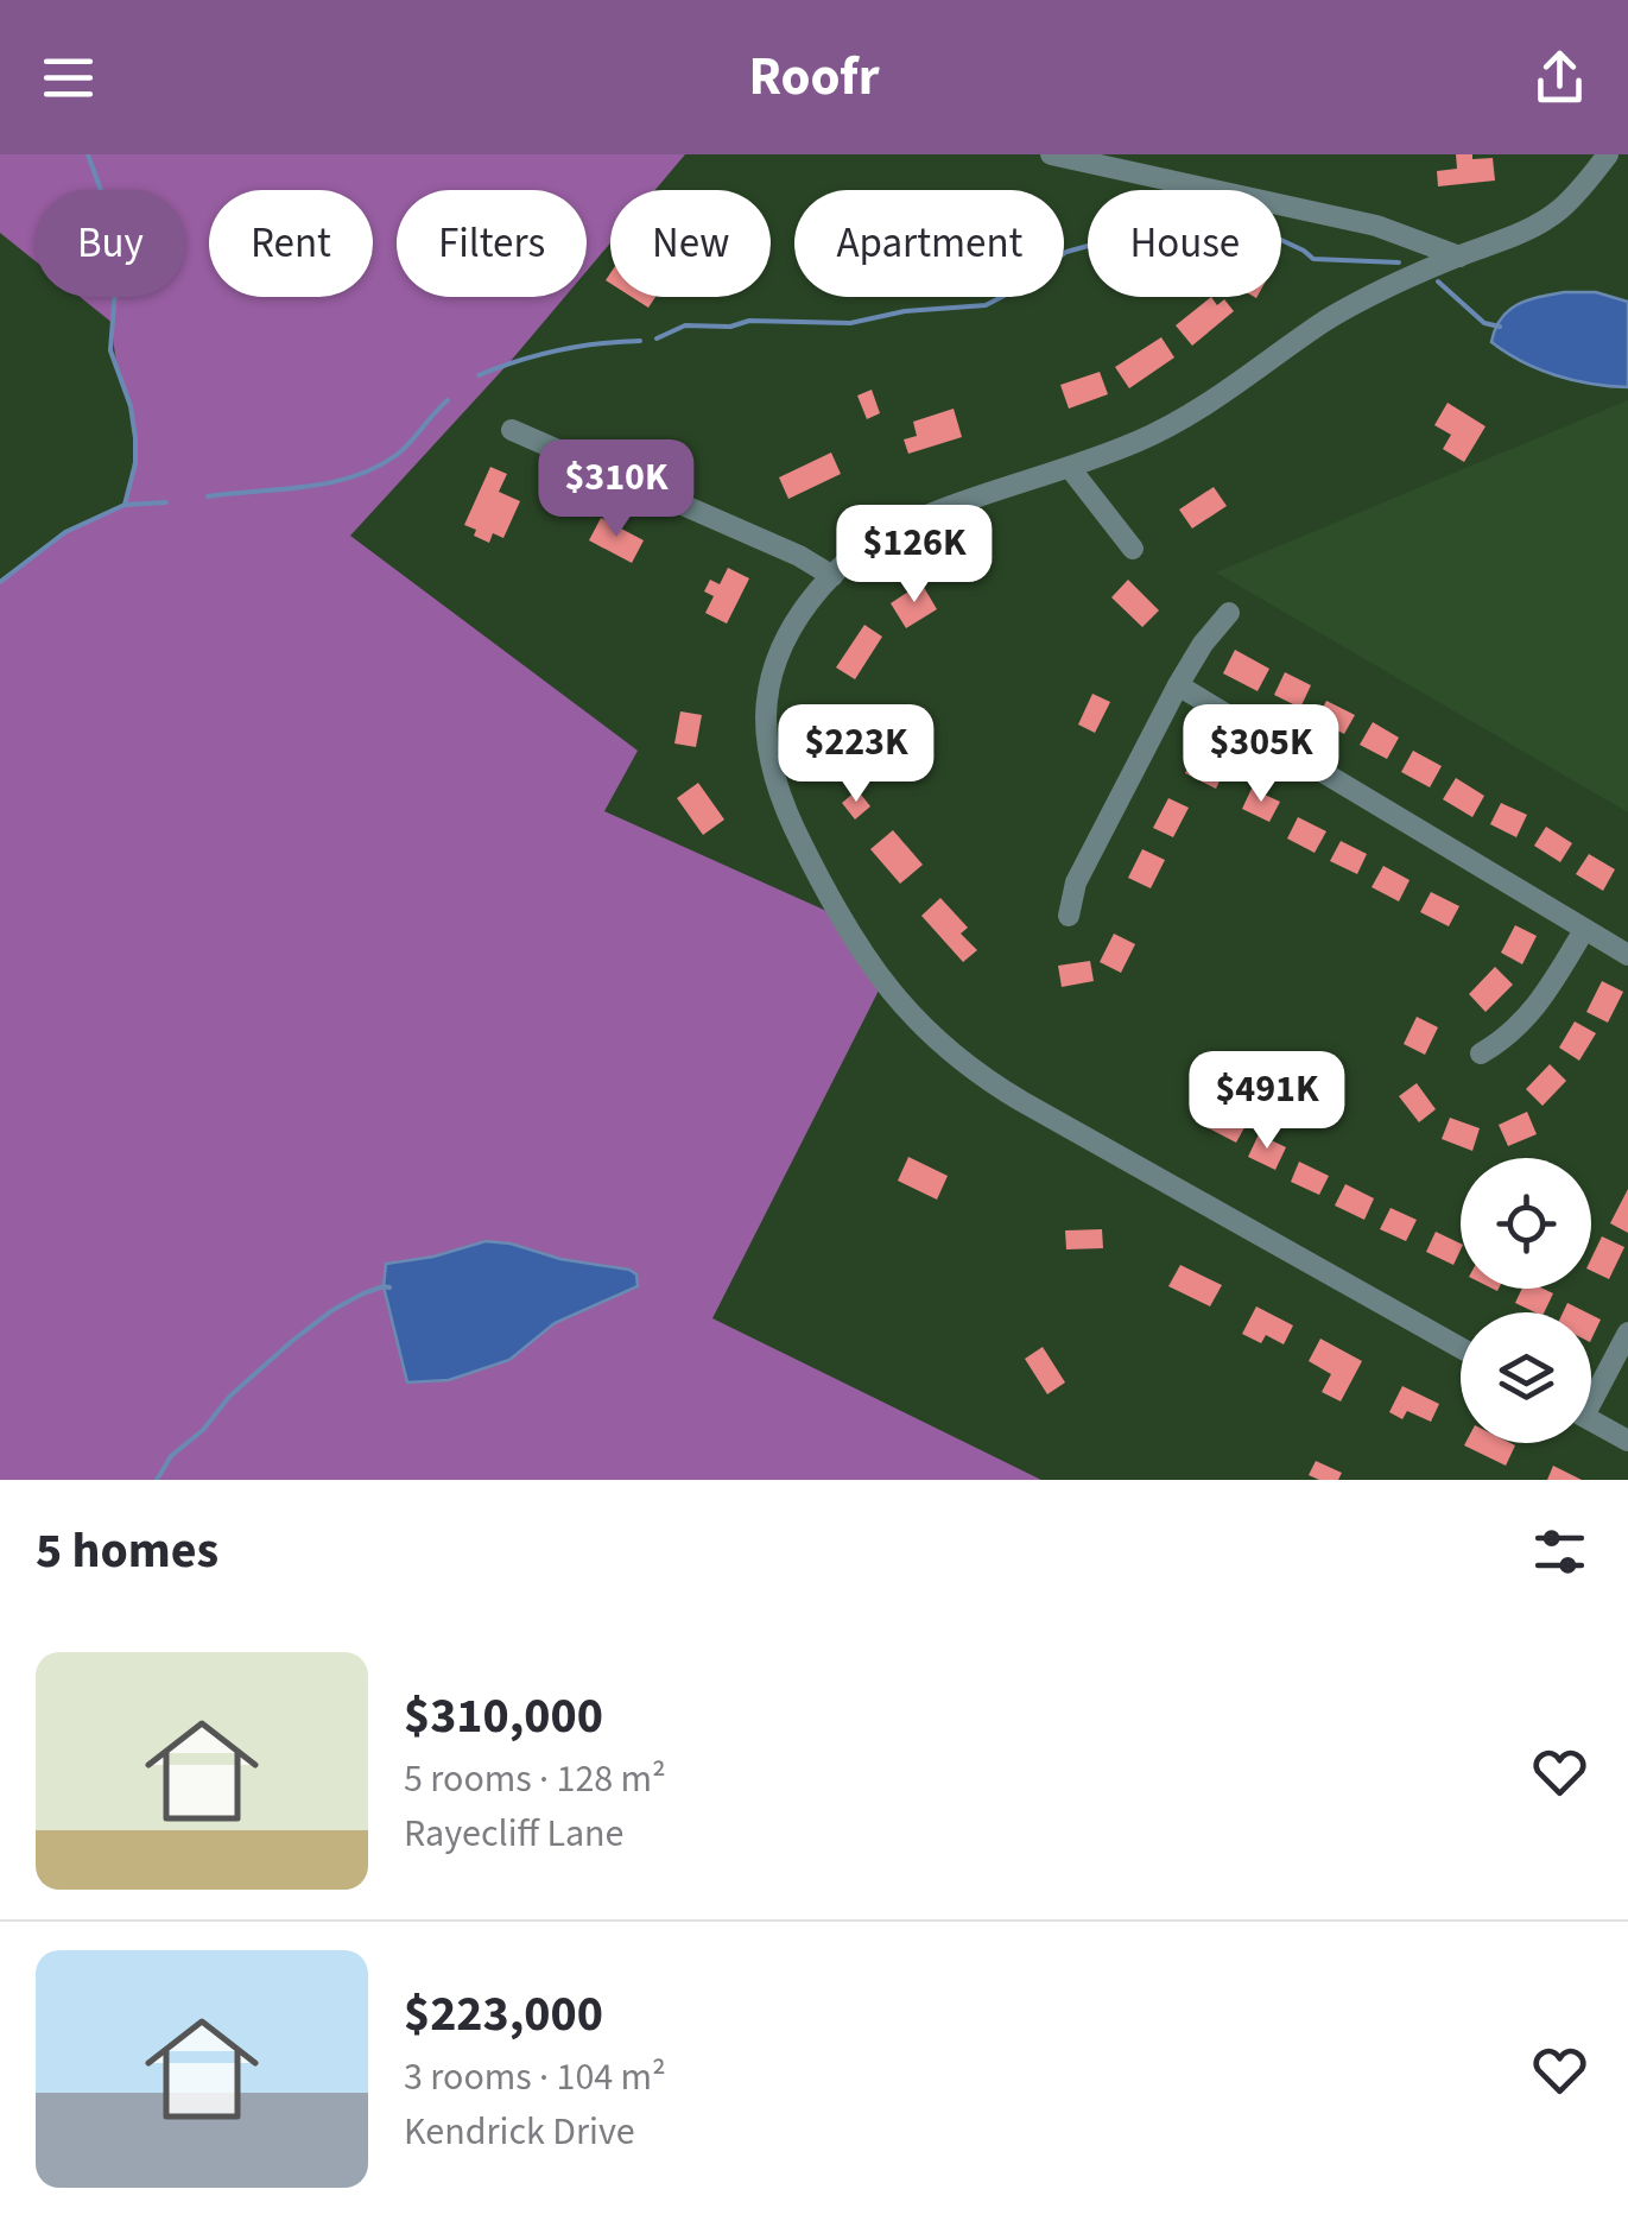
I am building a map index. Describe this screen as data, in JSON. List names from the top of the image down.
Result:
{
  "page": {
    "header": "Roofr",
    "chip": [
      "Buy",
      "Rent",
      "Filters",
      "New",
      "Apartment",
      "House"
    ],
    "price": [
      "$310K",
      "$126K",
      "$223K",
      "$305K",
      "$491K"
    ],
    "heading": "5 homes",
    "list": [
      {
        "name": "$310,000",
        "note": "5 rooms · 128 m² · Rayecliff Lane"
      },
      {
        "name": "$223,000",
        "note": "3 rooms · 104 m² · Kendrick Drive"
      }
    ]
  }
}
